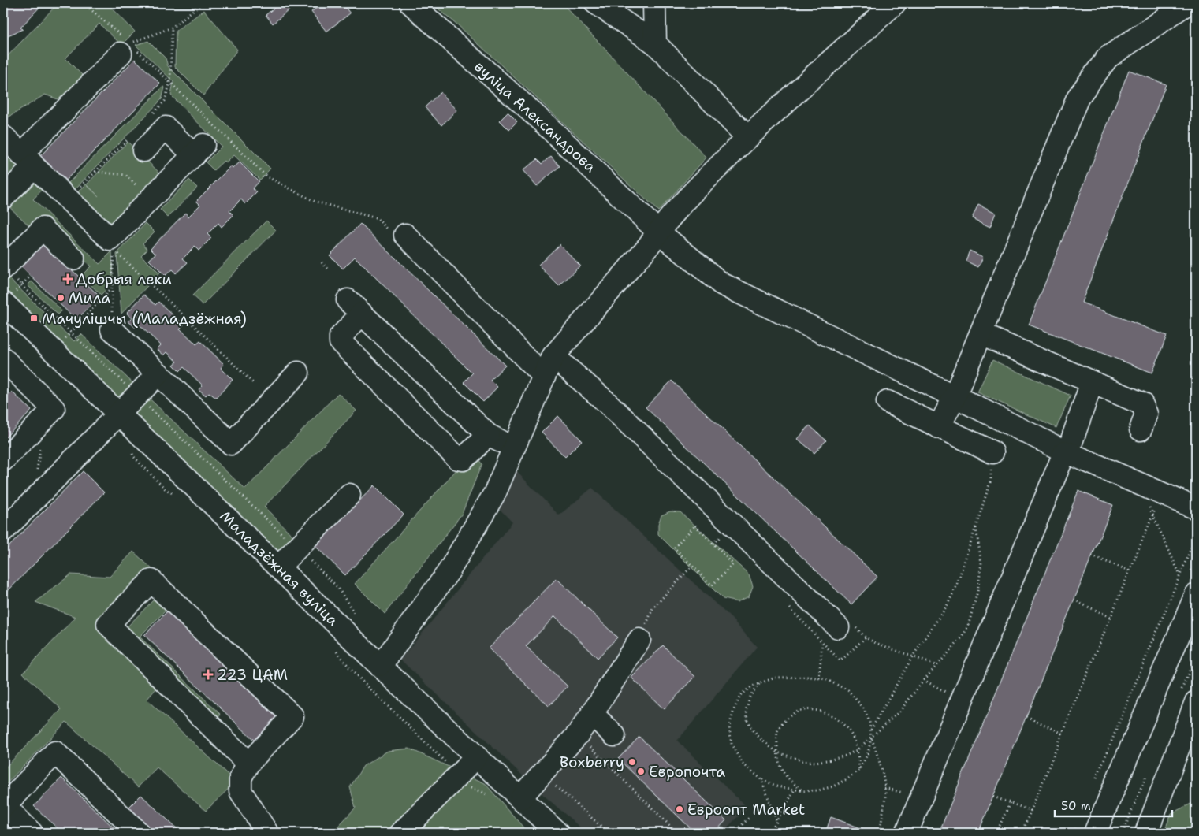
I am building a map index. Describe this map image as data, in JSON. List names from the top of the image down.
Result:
{
  "streets": {
    "street": ["вуліца Александрова", "Маладзёжная вуліца"]
  },
  "places": {
    "health": ["Добрыя леки", "223 ЦAM"],
    "other": [
      "Мила",
      "Boxberry",
      "Европочта",
      "Евроопт Market"
    ],
    "transit": ["Мачулішчы (Маладзёжная)"]
  },
  "scale_bar": "50 m"
}
